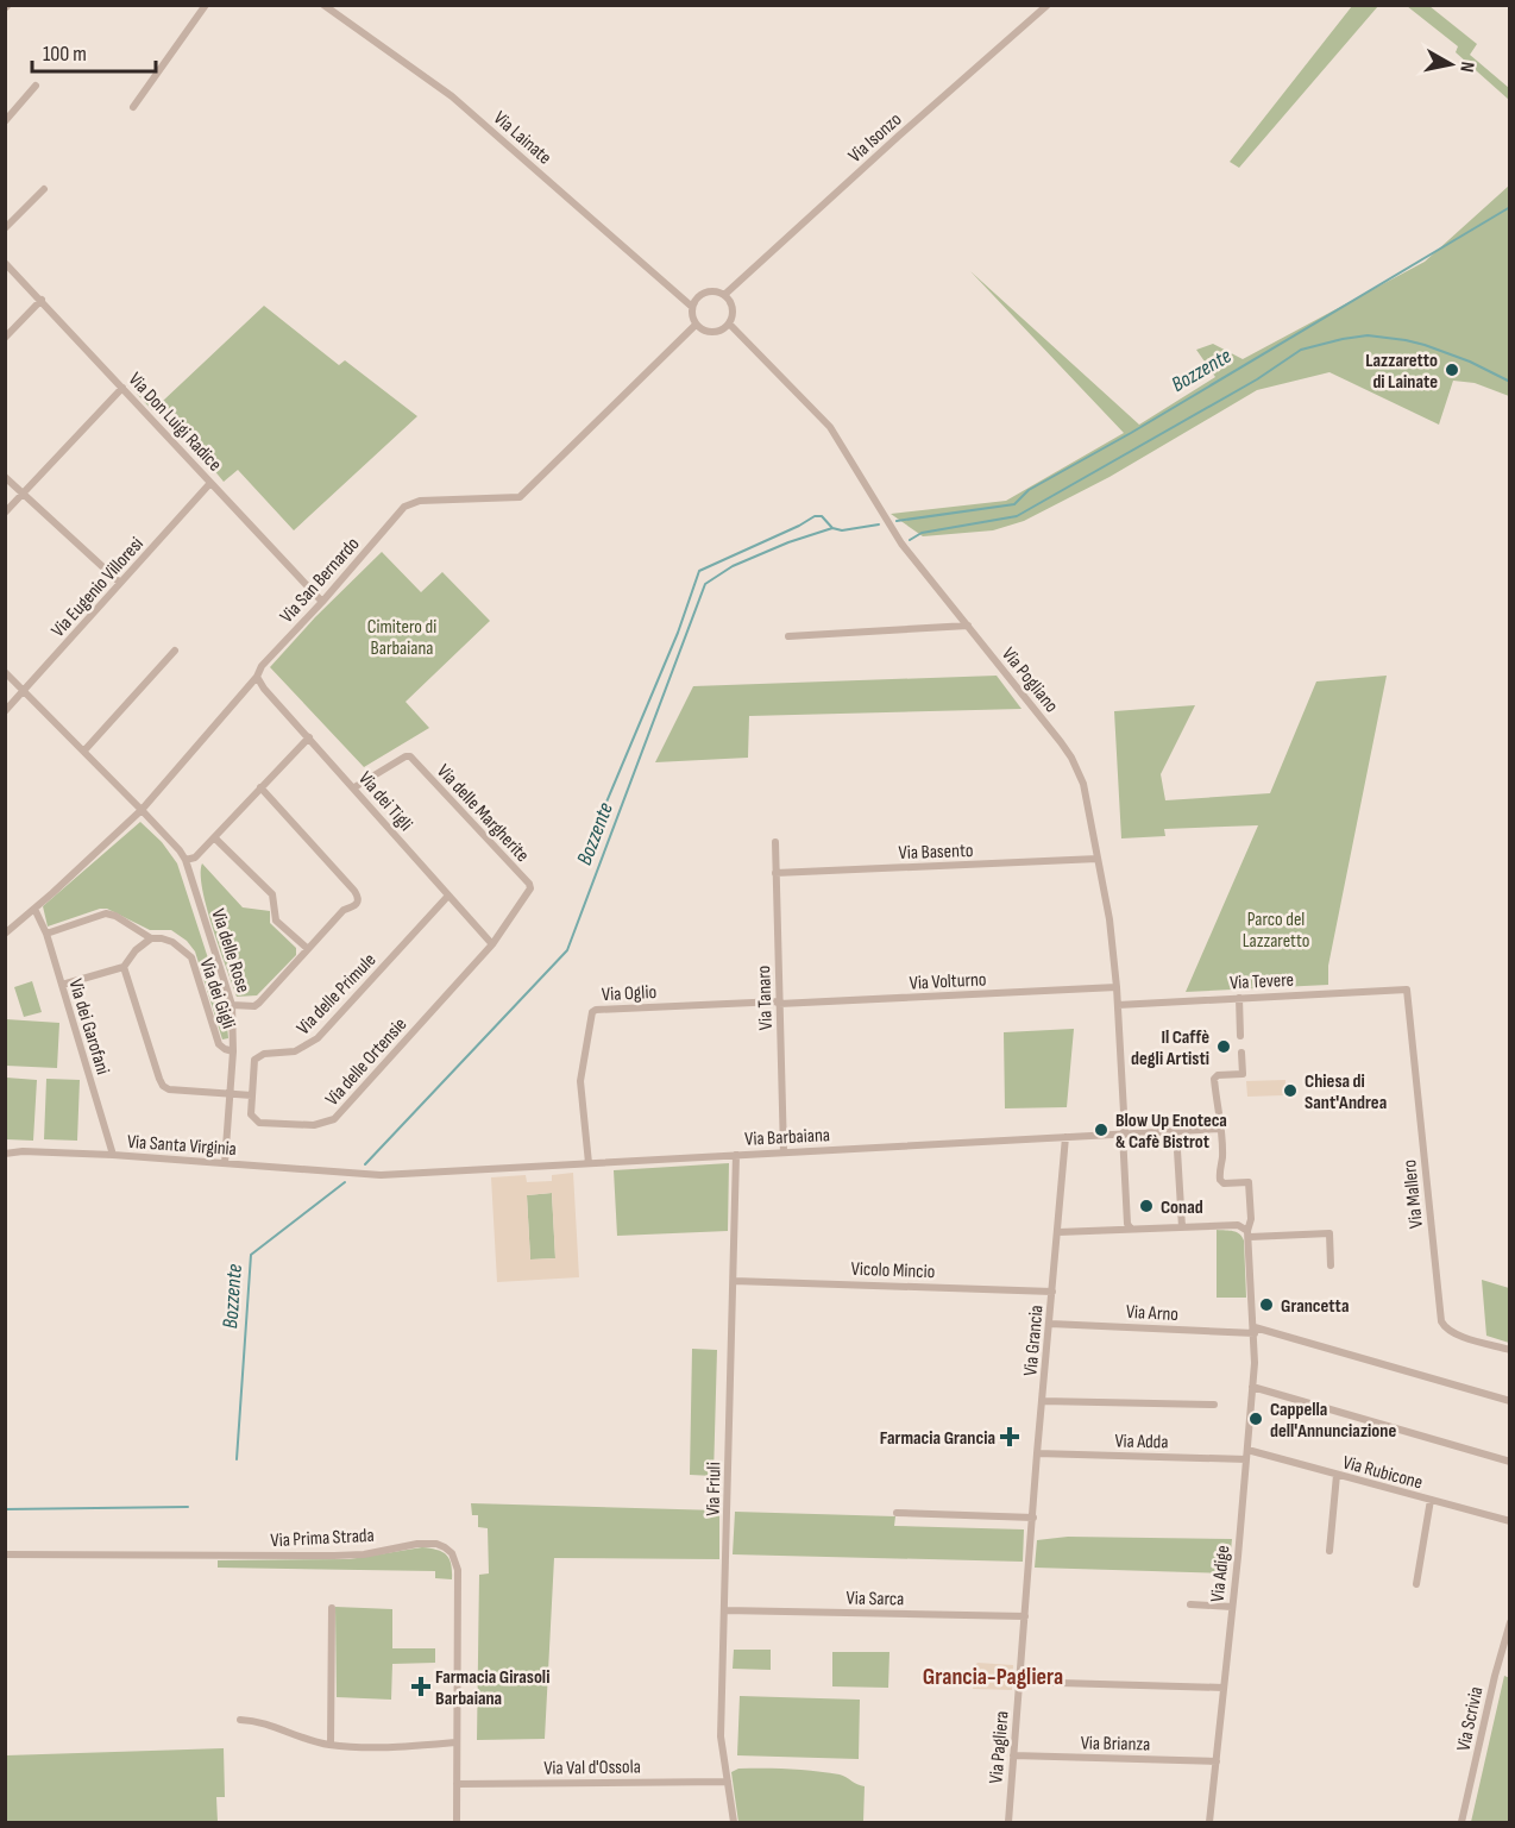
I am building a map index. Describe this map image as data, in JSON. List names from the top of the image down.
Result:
{
  "streets": {
    "street": [
      "Via Lainate",
      "Via Isonzo",
      "Via Don Luigi Radice",
      "Via San Bernardo",
      "Via Eugenio Villoresi",
      "Via Pogliano",
      "Via dei Tigli",
      "Via delle Margherite",
      "Via Basento",
      "Via delle Rose",
      "Via Volturno",
      "Via Tevere",
      "Via Oglio",
      "Via dei Gigli",
      "Via delle Primule",
      "Via Tanaro",
      "Via dei Garofani",
      "Via delle Ortensie",
      "Via Barbaiana",
      "Via Santa Virginia",
      "Via Mallero",
      "Vicolo Mincio",
      "Via Arno",
      "Via Grancia",
      "Via Adda",
      "Via Rubicone",
      "Via Friuli",
      "Via Prima Strada",
      "Via Adige",
      "Via Sarca",
      "Via Scrivia",
      "Via Brianza",
      "Via Pagliera",
      "Via Val d'Ossola"
    ]
  },
  "crossings": [
    ["Via Lainate", "Via Isonzo"],
    ["Via Lainate", "Via San Bernardo"],
    ["Via Lainate", "Via Pogliano"],
    ["Via Isonzo", "Via San Bernardo"],
    ["Via Isonzo", "Via Pogliano"],
    ["Via Don Luigi Radice", "Via San Bernardo"],
    ["Via Don Luigi Radice", "Via Eugenio Villoresi"],
    ["Via San Bernardo", "Via Pogliano"],
    ["Via San Bernardo", "Via dei Tigli"],
    ["Via San Bernardo", "Via delle Rose"],
    ["Via San Bernardo", "Via dei Garofani"],
    ["Via Eugenio Villoresi", "Via delle Rose"],
    ["Via Pogliano", "Via Basento"],
    ["Via Pogliano", "Via Volturno"],
    ["Via Pogliano", "Via Tevere"],
    ["Via Pogliano", "Via Barbaiana"],
    ["Via dei Tigli", "Via delle Margherite"],
    ["Via dei Tigli", "Via delle Primule"],
    ["Via dei Tigli", "Via delle Ortensie"],
    ["Via delle Margherite", "Via delle Ortensie"],
    ["Via Basento", "Via Tanaro"],
    ["Via delle Rose", "Via dei Gigli"],
    ["Via delle Rose", "Via Santa Virginia"],
    ["Via Volturno", "Via Oglio"],
    ["Via Volturno", "Via Tanaro"],
    ["Via Tevere", "Via Mallero"],
    ["Via Oglio", "Via Tanaro"],
    ["Via Oglio", "Via Barbaiana"],
    ["Via dei Gigli", "Via dei Garofani"],
    ["Via delle Primule", "Via delle Ortensie"],
    ["Via Tanaro", "Via Barbaiana"],
    ["Via dei Garofani", "Via Santa Virginia"],
    ["Via Barbaiana", "Via Santa Virginia"],
    ["Via Barbaiana", "Via Grancia"],
    ["Via Barbaiana", "Via Friuli"],
    ["Via Barbaiana", "Via Adige"],
    ["Vicolo Mincio", "Via Grancia"],
    ["Vicolo Mincio", "Via Friuli"],
    ["Via Arno", "Via Grancia"],
    ["Via Arno", "Via Adige"],
    ["Via Grancia", "Via Adda"],
    ["Via Grancia", "Via Pagliera"],
    ["Via Adda", "Via Rubicone"],
    ["Via Adda", "Via Adige"],
    ["Via Rubicone", "Via Adige"],
    ["Via Friuli", "Via Sarca"],
    ["Via Friuli", "Via Val d'Ossola"],
    ["Via Prima Strada", "Via Val d'Ossola"],
    ["Via Adige", "Via Brianza"],
    ["Via Sarca", "Via Pagliera"],
    ["Via Brianza", "Via Pagliera"]
  ],
  "districts": ["Grancia-Pagliera"],
  "water": ["Bozzente"],
  "parks": ["Cimitero di Barbaiana", "Parco del Lazzaretto"],
  "places": {
    "other": [
      "Lazzaretto di Lainate",
      "Il Caffè degli Artisti",
      "Chiesa di Sant'Andrea",
      "Blow Up Enoteca & Cafè Bistrot",
      "Conad",
      "Grancetta",
      "Cappella dell'Annunciazione"
    ],
    "health": ["Farmacia Grancia", "Farmacia Girasoli Barbaiana"]
  },
  "scale_bar": "100 m",
  "north": "right"
}
